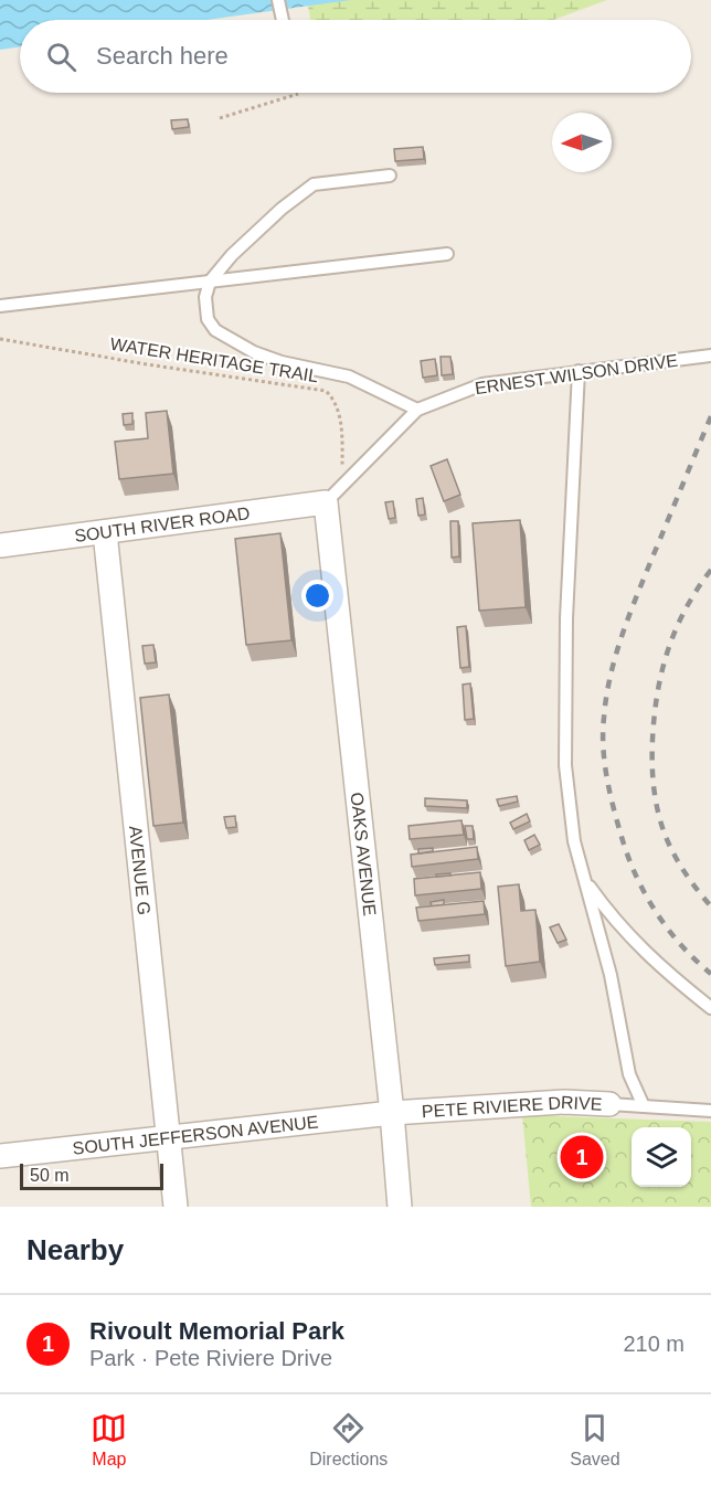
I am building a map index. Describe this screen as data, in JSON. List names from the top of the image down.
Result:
{
  "streets": {
    "street": [
      "SOUTH RIVER ROAD",
      "OAKS AVENUE",
      "AVENUE G",
      "PETE RIVIERE DRIVE",
      "SOUTH JEFFERSON AVENUE"
    ],
    "lane": ["ERNEST WILSON DRIVE"],
    "path": ["WATER HERITAGE TRAIL"]
  },
  "crossings": [
    ["WATER HERITAGE TRAIL", "ERNEST WILSON DRIVE"],
    ["ERNEST WILSON DRIVE", "SOUTH RIVER ROAD"],
    ["ERNEST WILSON DRIVE", "OAKS AVENUE"],
    ["SOUTH RIVER ROAD", "OAKS AVENUE"],
    ["SOUTH RIVER ROAD", "AVENUE G"],
    ["OAKS AVENUE", "PETE RIVIERE DRIVE"],
    ["OAKS AVENUE", "SOUTH JEFFERSON AVENUE"],
    ["AVENUE G", "SOUTH JEFFERSON AVENUE"],
    ["PETE RIVIERE DRIVE", "SOUTH JEFFERSON AVENUE"]
  ],
  "scale_bar": "50 m",
  "north": "left",
  "page": {
    "search": "Search here",
    "pins": "1",
    "scale": "50 m",
    "heading": "Nearby",
    "list": [
      {
        "mark": "1",
        "name": "Rivoult Memorial Park",
        "note": "Park · Pete Riviere Drive",
        "value": "210 m"
      }
    ],
    "nav": ["Map", "Directions", "Saved"]
  }
}
